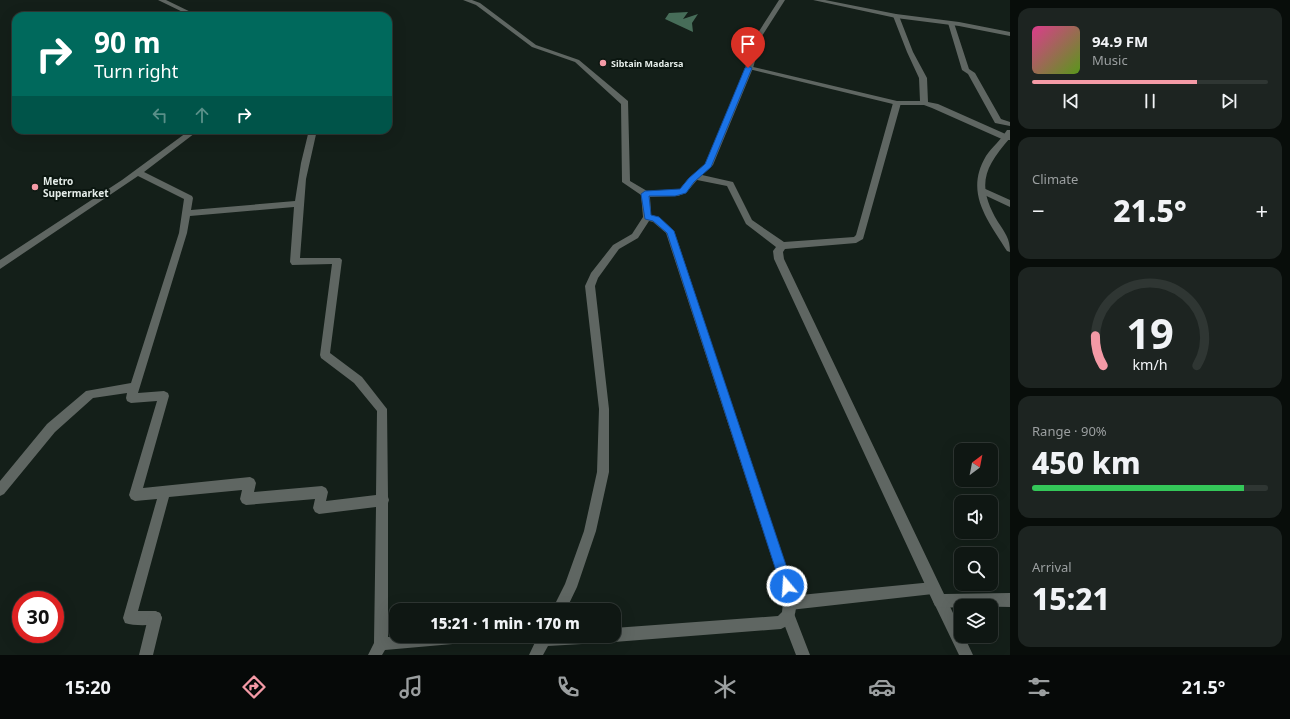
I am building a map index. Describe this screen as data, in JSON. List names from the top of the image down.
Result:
{
  "places": ["Sibtain Madarsa", "Metro Supermarket"],
  "north": "top right",
  "page": {
    "turn": ["90 m", "Turn right"],
    "song": ["94.9 FM", "Music"],
    "tile": [
      "Climate",
      ["Range · 90%", "450 km"],
      ["Arrival", "15:21"]
    ],
    "heat": ["−", "21.5°", "+"],
    "limit": "30",
    "trip": "15:21 · 1 min · 170 m",
    "tabs": ["15:20", "21.5°"],
    "gauge": ["19", "km/h"]
  }
}
